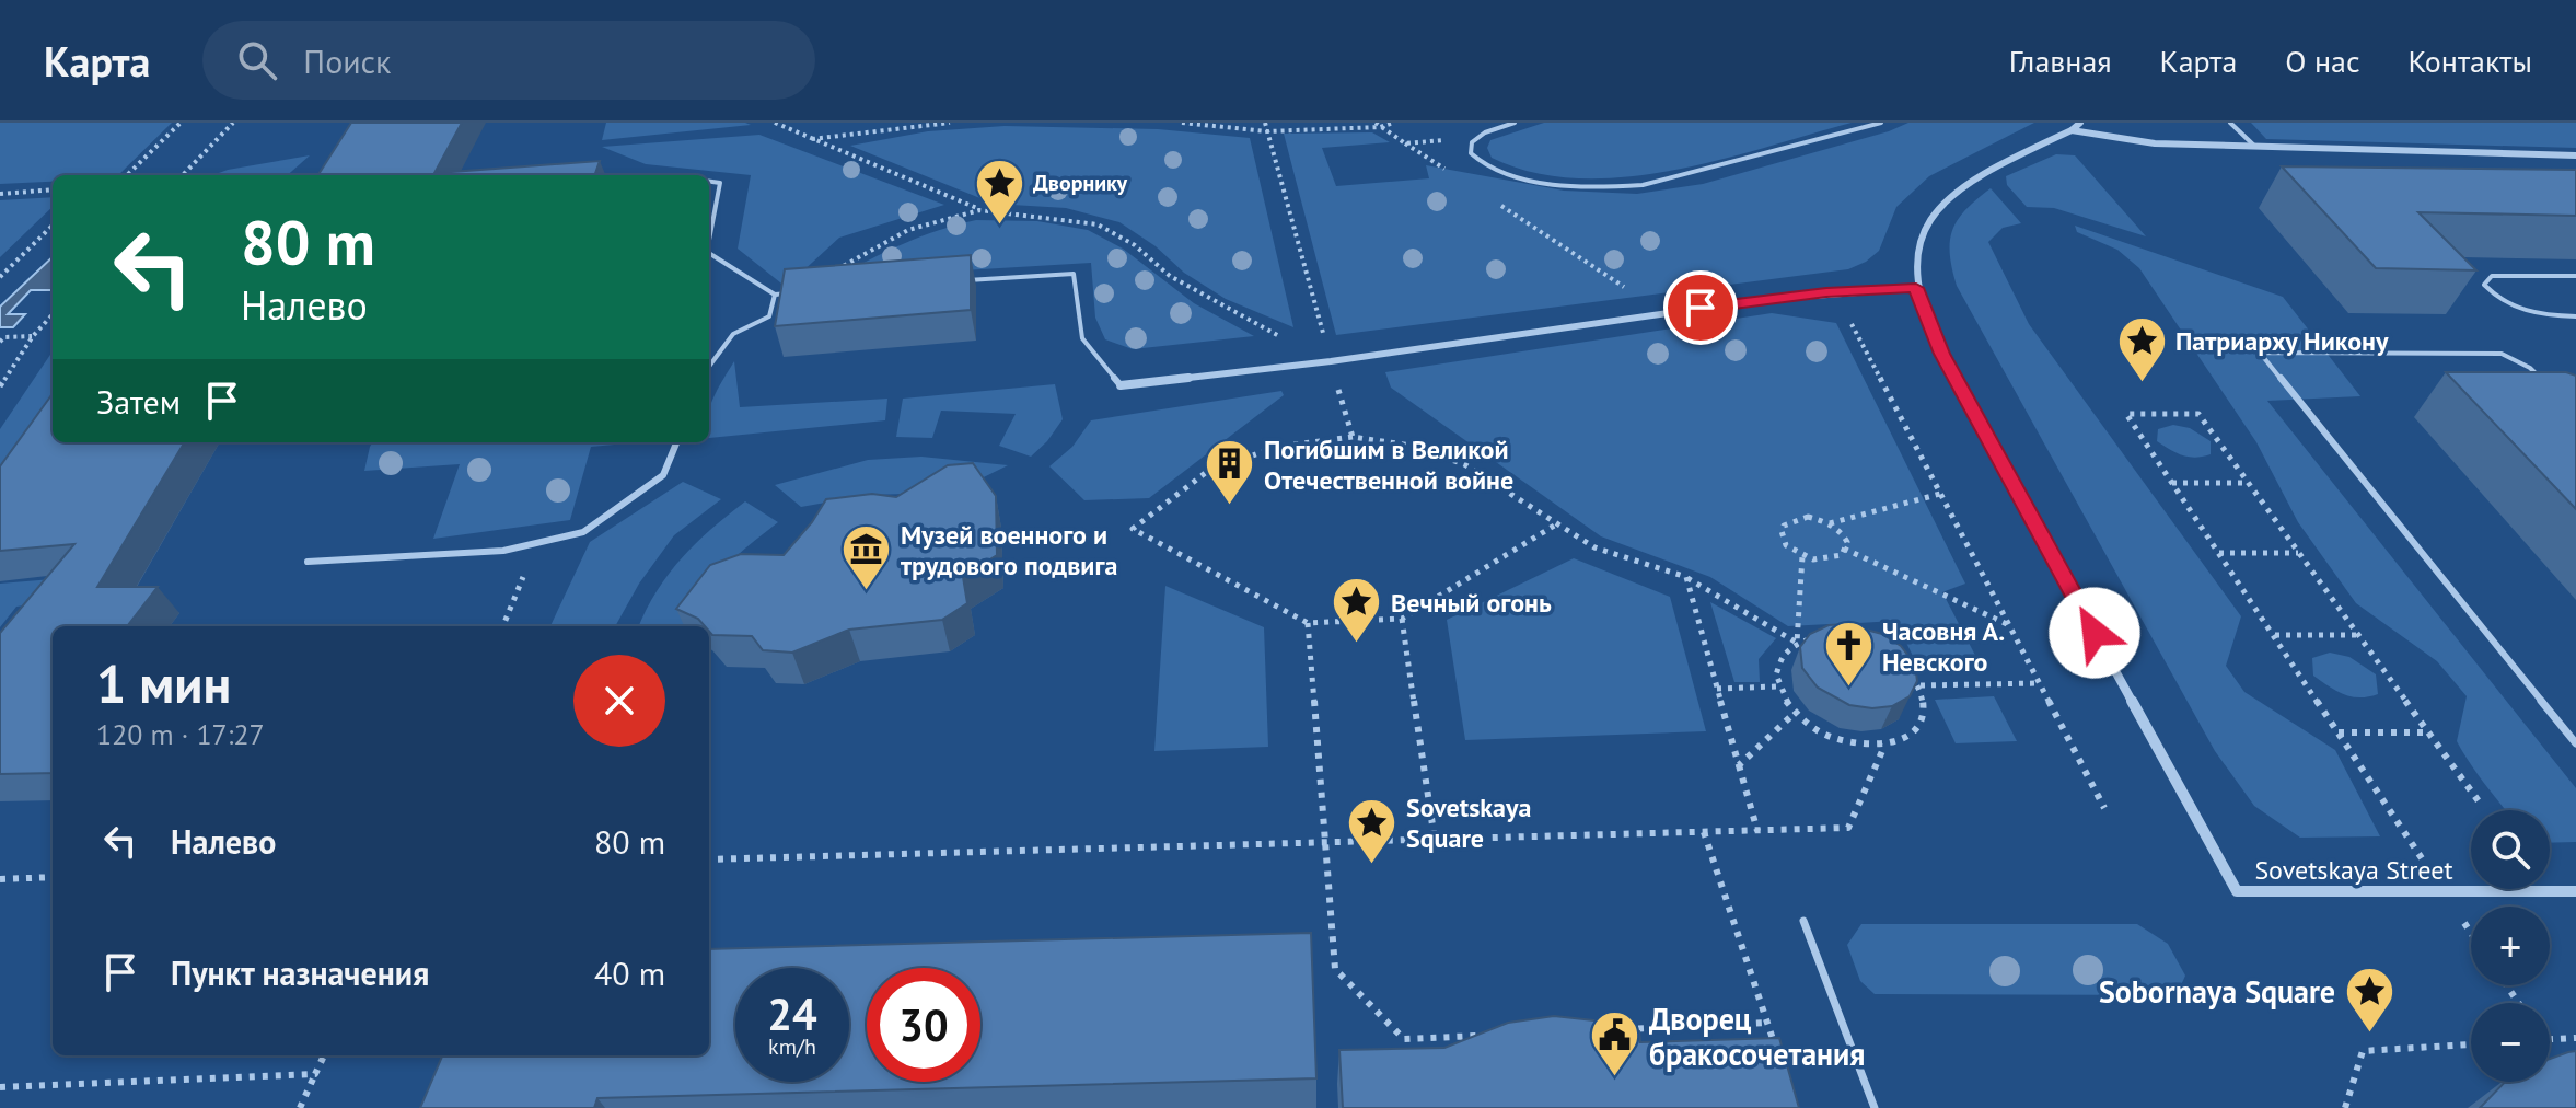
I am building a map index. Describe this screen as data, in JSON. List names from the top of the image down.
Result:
{
  "streets": {
    "street": ["Sovetskaya Street"]
  },
  "places": {
    "place": [
      "Дворнику",
      "Патриарху Никону",
      "Вечный огонь",
      "Sovetskaya Square",
      "Sobornaya Square"
    ],
    "building": ["Погибшим в Великой Отечественной войне"],
    "museum": ["Музей военного и трудового подвига"],
    "church": ["Часовня А. Невского"],
    "public building": ["Дворец бракосочетания"]
  },
  "page": {
    "header": "Карта",
    "search": "Поиск",
    "nav": [
      "Главная",
      "Карта",
      "О нас",
      "Контакты"
    ],
    "turn": ["80 m", "Налево"],
    "then": "Затем",
    "heading": ["1 мин", "120 m · 17:27"],
    "list": [
      {
        "name": "Налево",
        "value": "80 m"
      },
      {
        "name": "Пункт назначения",
        "value": "40 m"
      }
    ],
    "map_buttons": ["+", "−"],
    "speed": "24 km/h",
    "limit": "30"
  }
}
